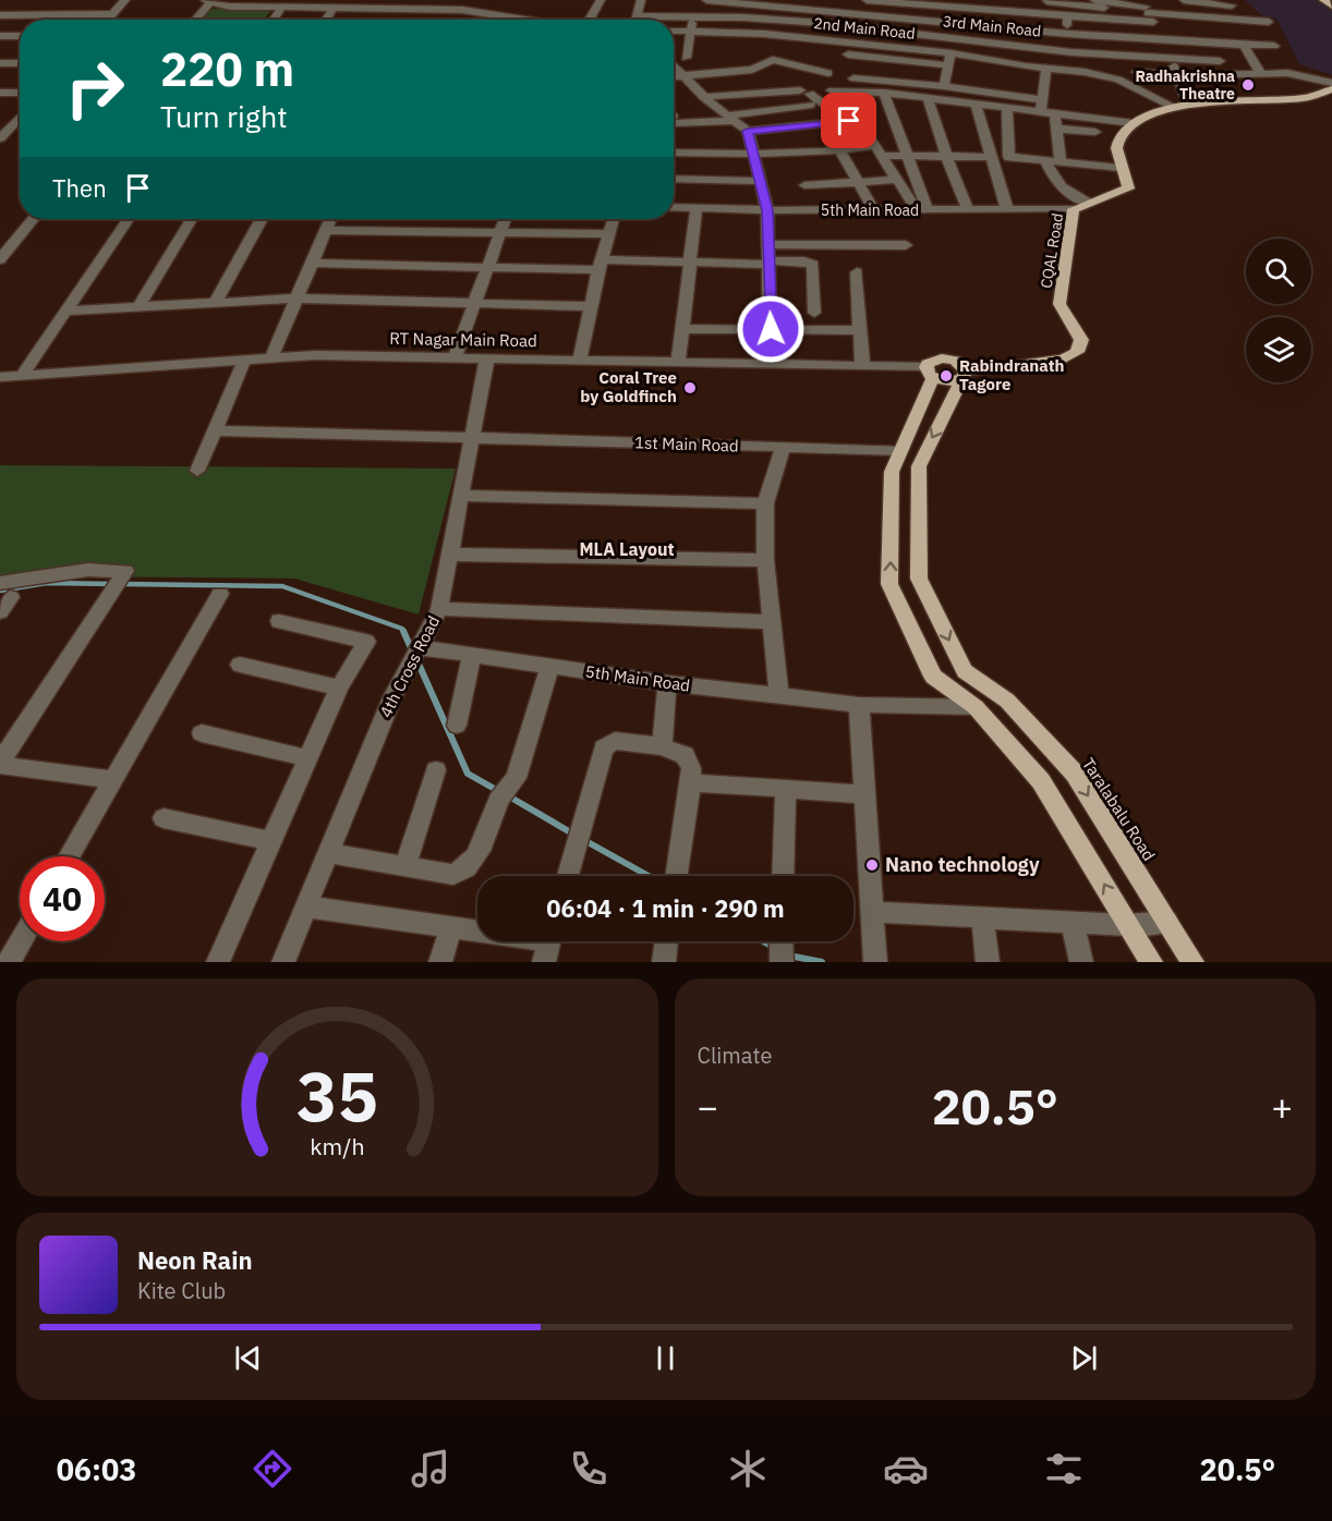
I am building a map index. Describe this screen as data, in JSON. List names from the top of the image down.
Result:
{
  "streets": {
    "main road": ["CQAL Road", "Taralabalu Road"],
    "street": [
      "3rd Main Road",
      "2nd Main Road",
      "5th Main Road",
      "RT Nagar Main Road",
      "1st Main Road",
      "4th Cross Road"
    ]
  },
  "crossings": [
    ["5th Main Road", "CQAL Road"],
    ["5th Main Road", "4th Cross Road"],
    ["CQAL Road", "Taralabalu Road"],
    ["RT Nagar Main Road", "4th Cross Road"],
    ["1st Main Road", "4th Cross Road"]
  ],
  "districts": ["MLA Layout"],
  "places": [
    "Radhakrishna Theatre",
    "Rabindranath Tagore",
    "Coral Tree by Goldfinch",
    "Nano technology"
  ],
  "page": {
    "turn": ["220 m", "Turn right"],
    "then": "Then",
    "limit": "40",
    "trip": "06:04 · 1 min · 290 m",
    "tile": "Climate",
    "heat": ["−", "20.5°", "+"],
    "song": ["Neon Rain", "Kite Club"],
    "tabs": ["06:03", "20.5°"],
    "gauge": ["35", "km/h"]
  }
}
